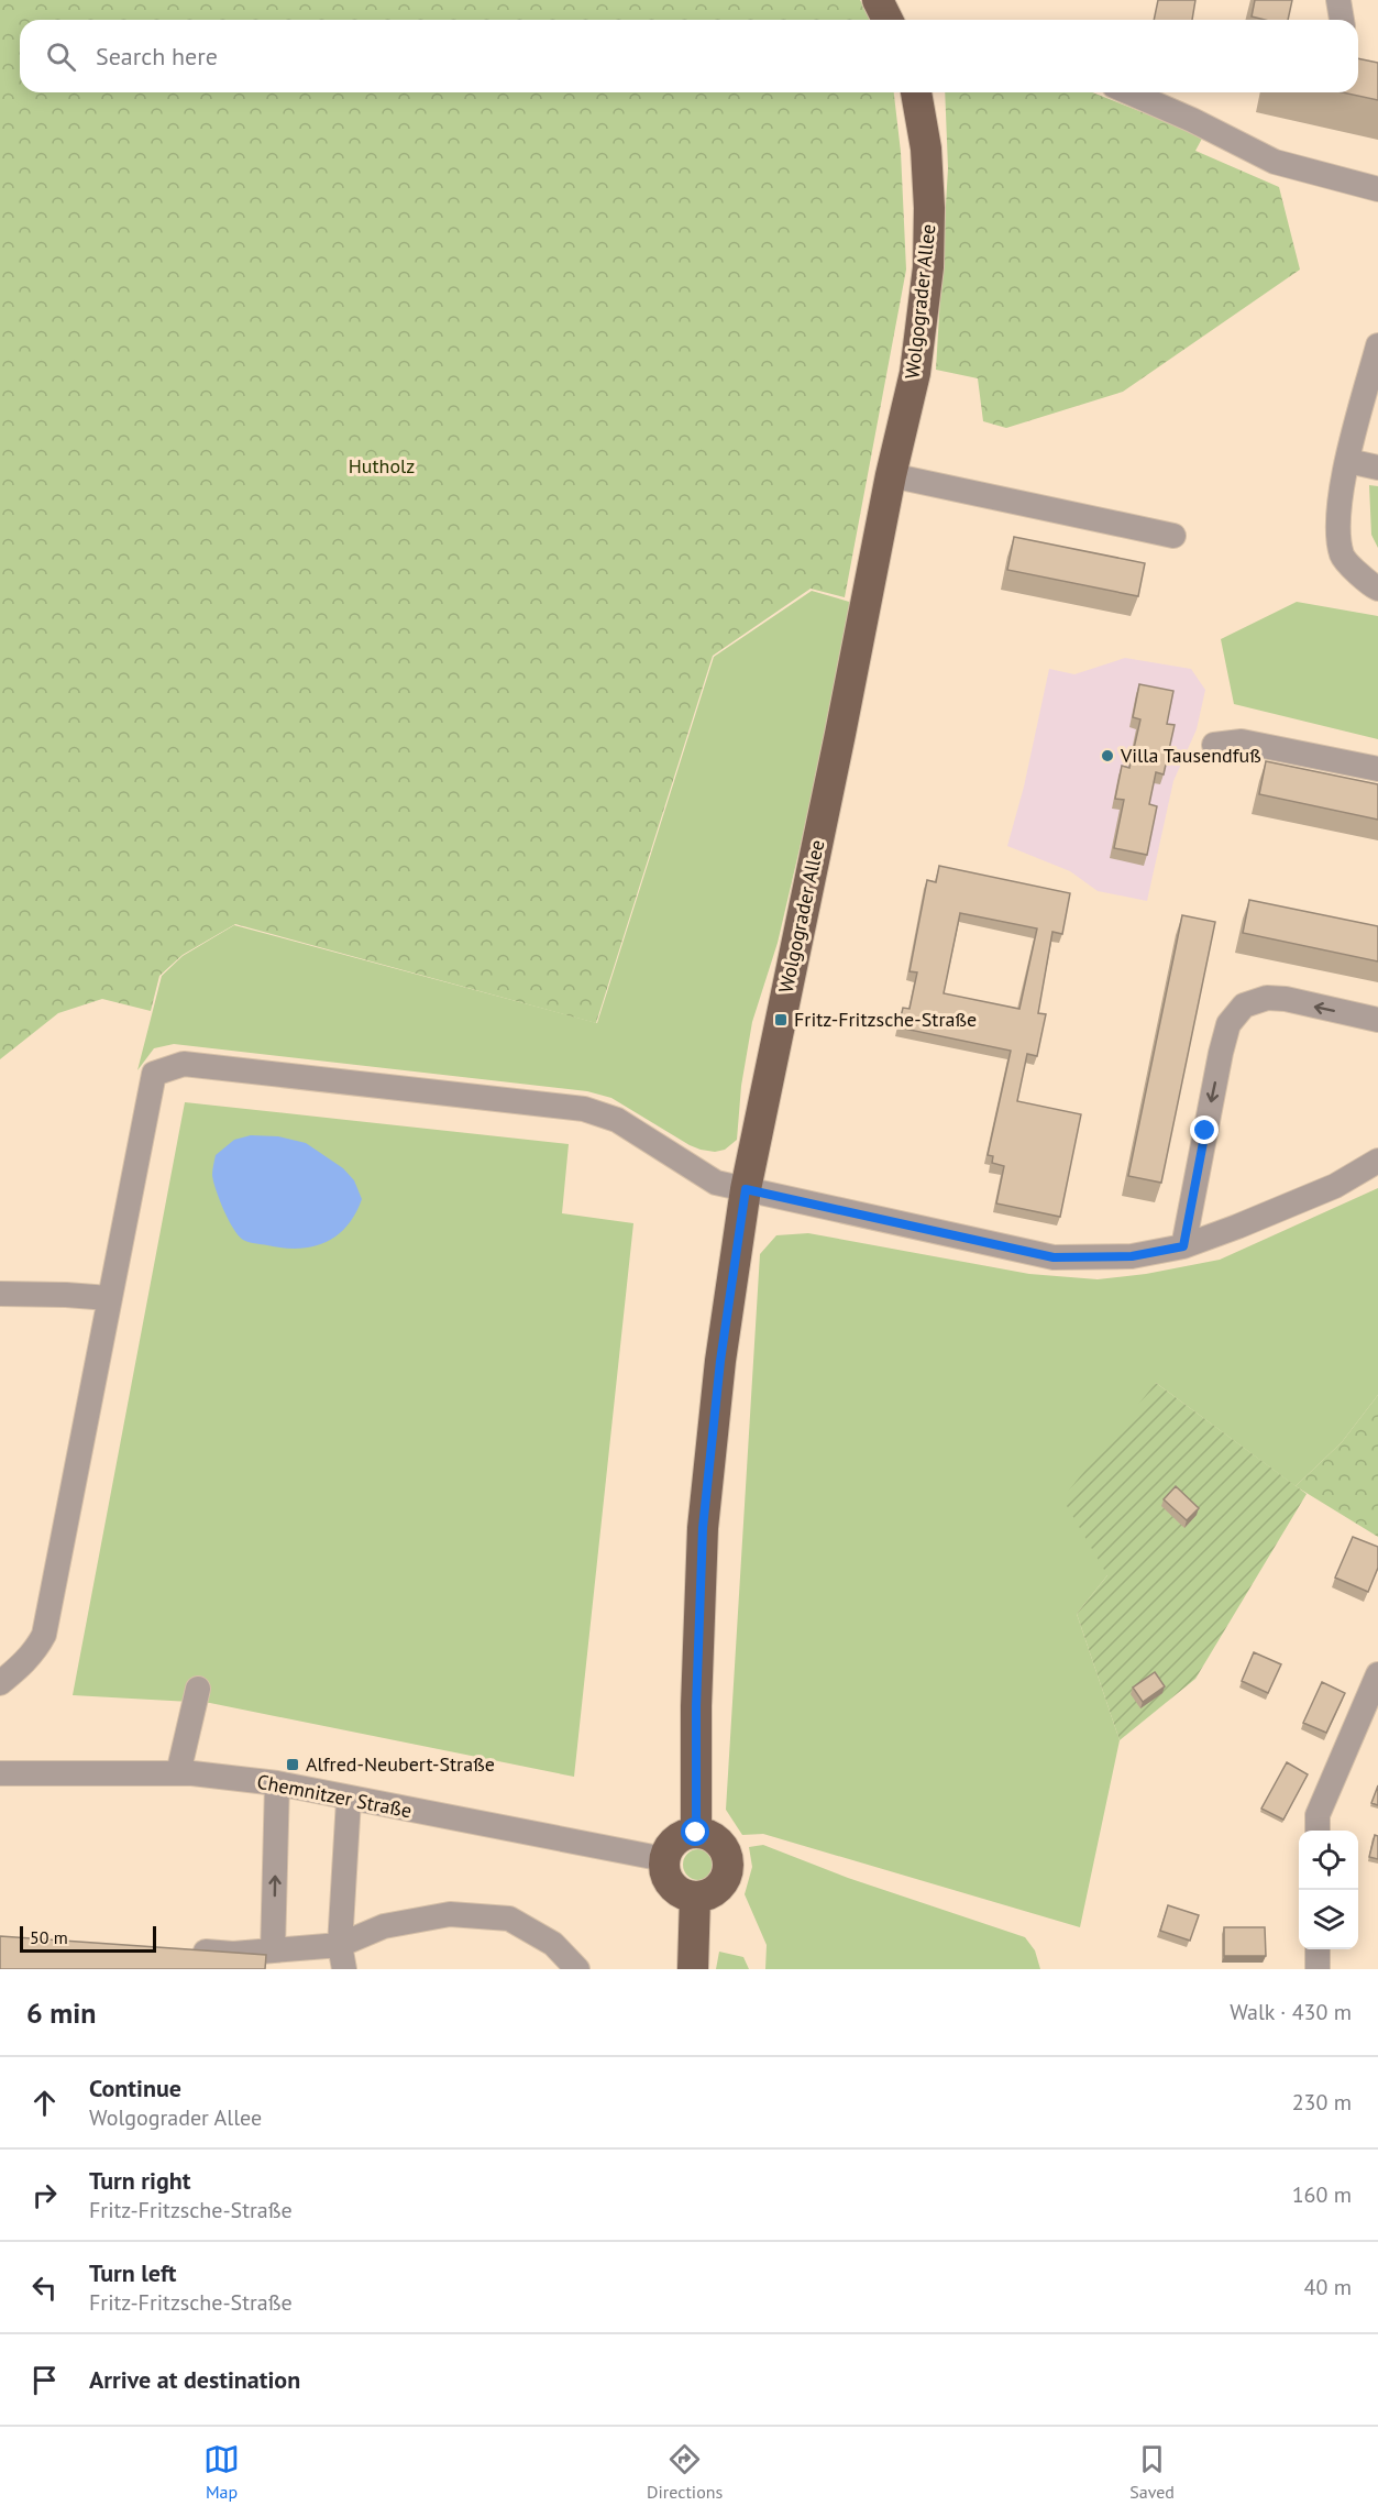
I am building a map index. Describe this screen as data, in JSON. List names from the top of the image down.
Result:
{
  "streets": {
    "main road": ["Wolgograder Allee"],
    "street": ["Chemnitzer Straße"]
  },
  "crossings": [
    ["Wolgograder Allee", "Chemnitzer Straße"]
  ],
  "parks": ["Hutholz"],
  "places": {
    "other": ["Villa Tausendfuß"],
    "transit": ["Fritz-Fritzsche-Straße", "Alfred-Neubert-Straße"]
  },
  "scale_bar": "50 m",
  "page": {
    "search": "Search here",
    "scale": "50 m",
    "heading": ["6 min", "Walk · 430 m"],
    "list": [
      ["Continue", "Wolgograder Allee", "230 m"],
      ["Turn right", "Fritz-Fritzsche-Straße", "160 m"],
      ["Turn left", "Fritz-Fritzsche-Straße", "40 m"],
      "Arrive at destination"
    ],
    "nav": ["Map", "Directions", "Saved"]
  }
}
